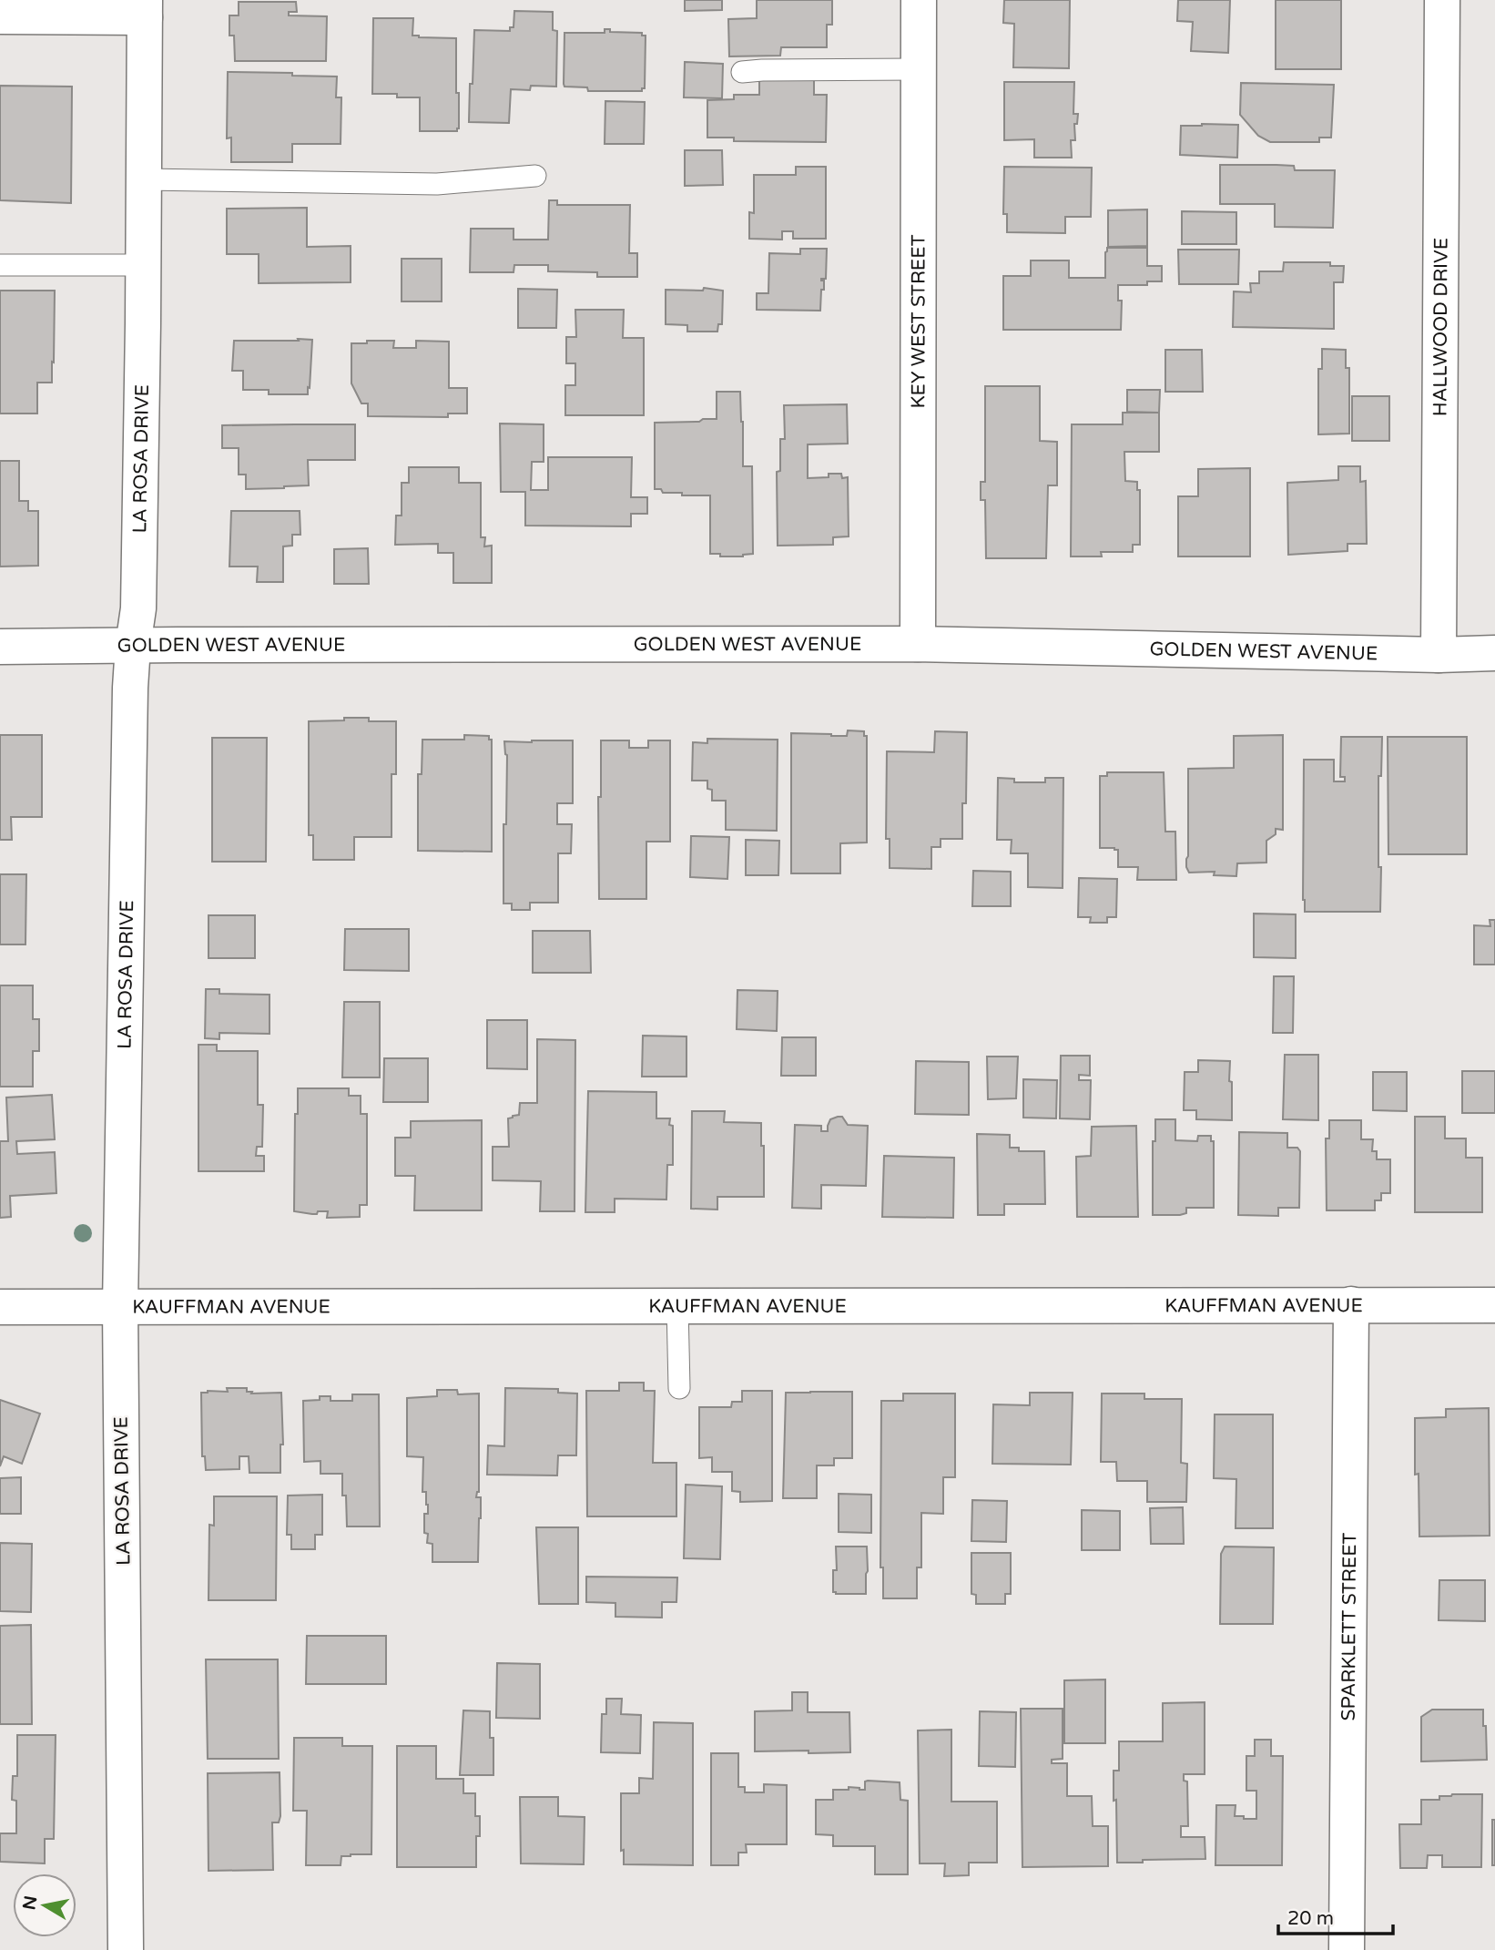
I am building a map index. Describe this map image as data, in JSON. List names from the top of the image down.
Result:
{
  "streets": {
    "street": [
      "KEY WEST STREET",
      "HALLWOOD DRIVE",
      "LA ROSA DRIVE",
      "GOLDEN WEST AVENUE",
      "KAUFFMAN AVENUE",
      "SPARKLETT STREET"
    ]
  },
  "crossings": [
    ["KEY WEST STREET", "GOLDEN WEST AVENUE"],
    ["HALLWOOD DRIVE", "GOLDEN WEST AVENUE"],
    ["LA ROSA DRIVE", "GOLDEN WEST AVENUE"],
    ["LA ROSA DRIVE", "KAUFFMAN AVENUE"],
    ["KAUFFMAN AVENUE", "SPARKLETT STREET"]
  ],
  "scale_bar": "20 m",
  "north": "left"
}
